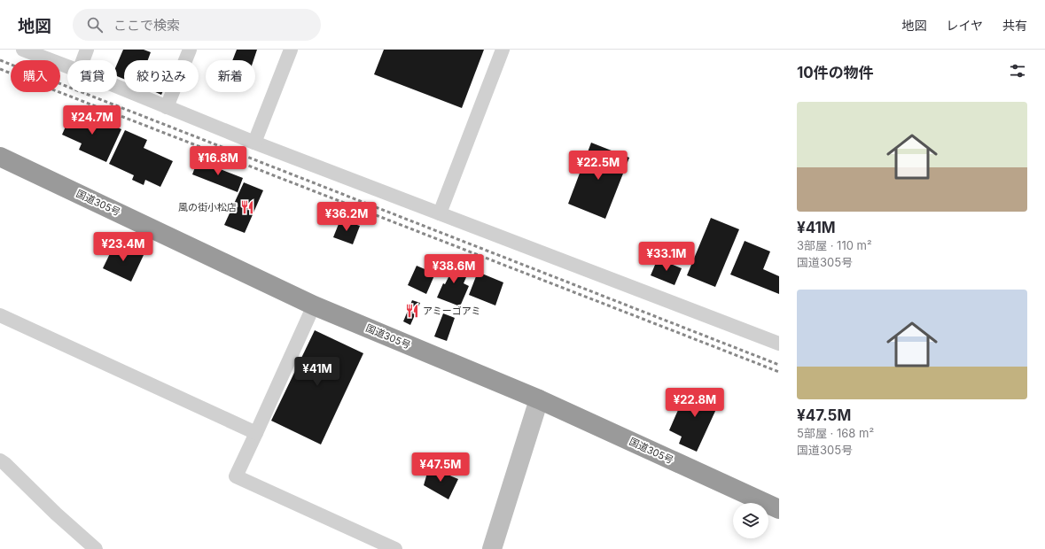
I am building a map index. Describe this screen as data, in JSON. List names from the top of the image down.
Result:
{
  "streets": {
    "highway": ["国道305号"]
  },
  "places": {
    "restaurant": ["風の街小松店", "アミーゴアミ"]
  },
  "page": {
    "header": "地図",
    "search": "ここで検索",
    "nav": ["地図", "レイヤ", "共有"],
    "heading": "10件の物件",
    "chip": [
      "購入",
      "賃貸",
      "絞り込み",
      "新着"
    ],
    "list": [
      {
        "name": "¥41M",
        "note": "3部屋 · 110 m² · 国道305号"
      },
      {
        "name": "¥47.5M",
        "note": "5部屋 · 168 m² · 国道305号"
      }
    ],
    "price": [
      "¥24.7M",
      "¥16.8M",
      "¥22.5M",
      "¥36.2M",
      "¥23.4M",
      "¥33.1M",
      "¥38.6M",
      "¥41M",
      "¥22.8M",
      "¥47.5M"
    ]
  }
}
